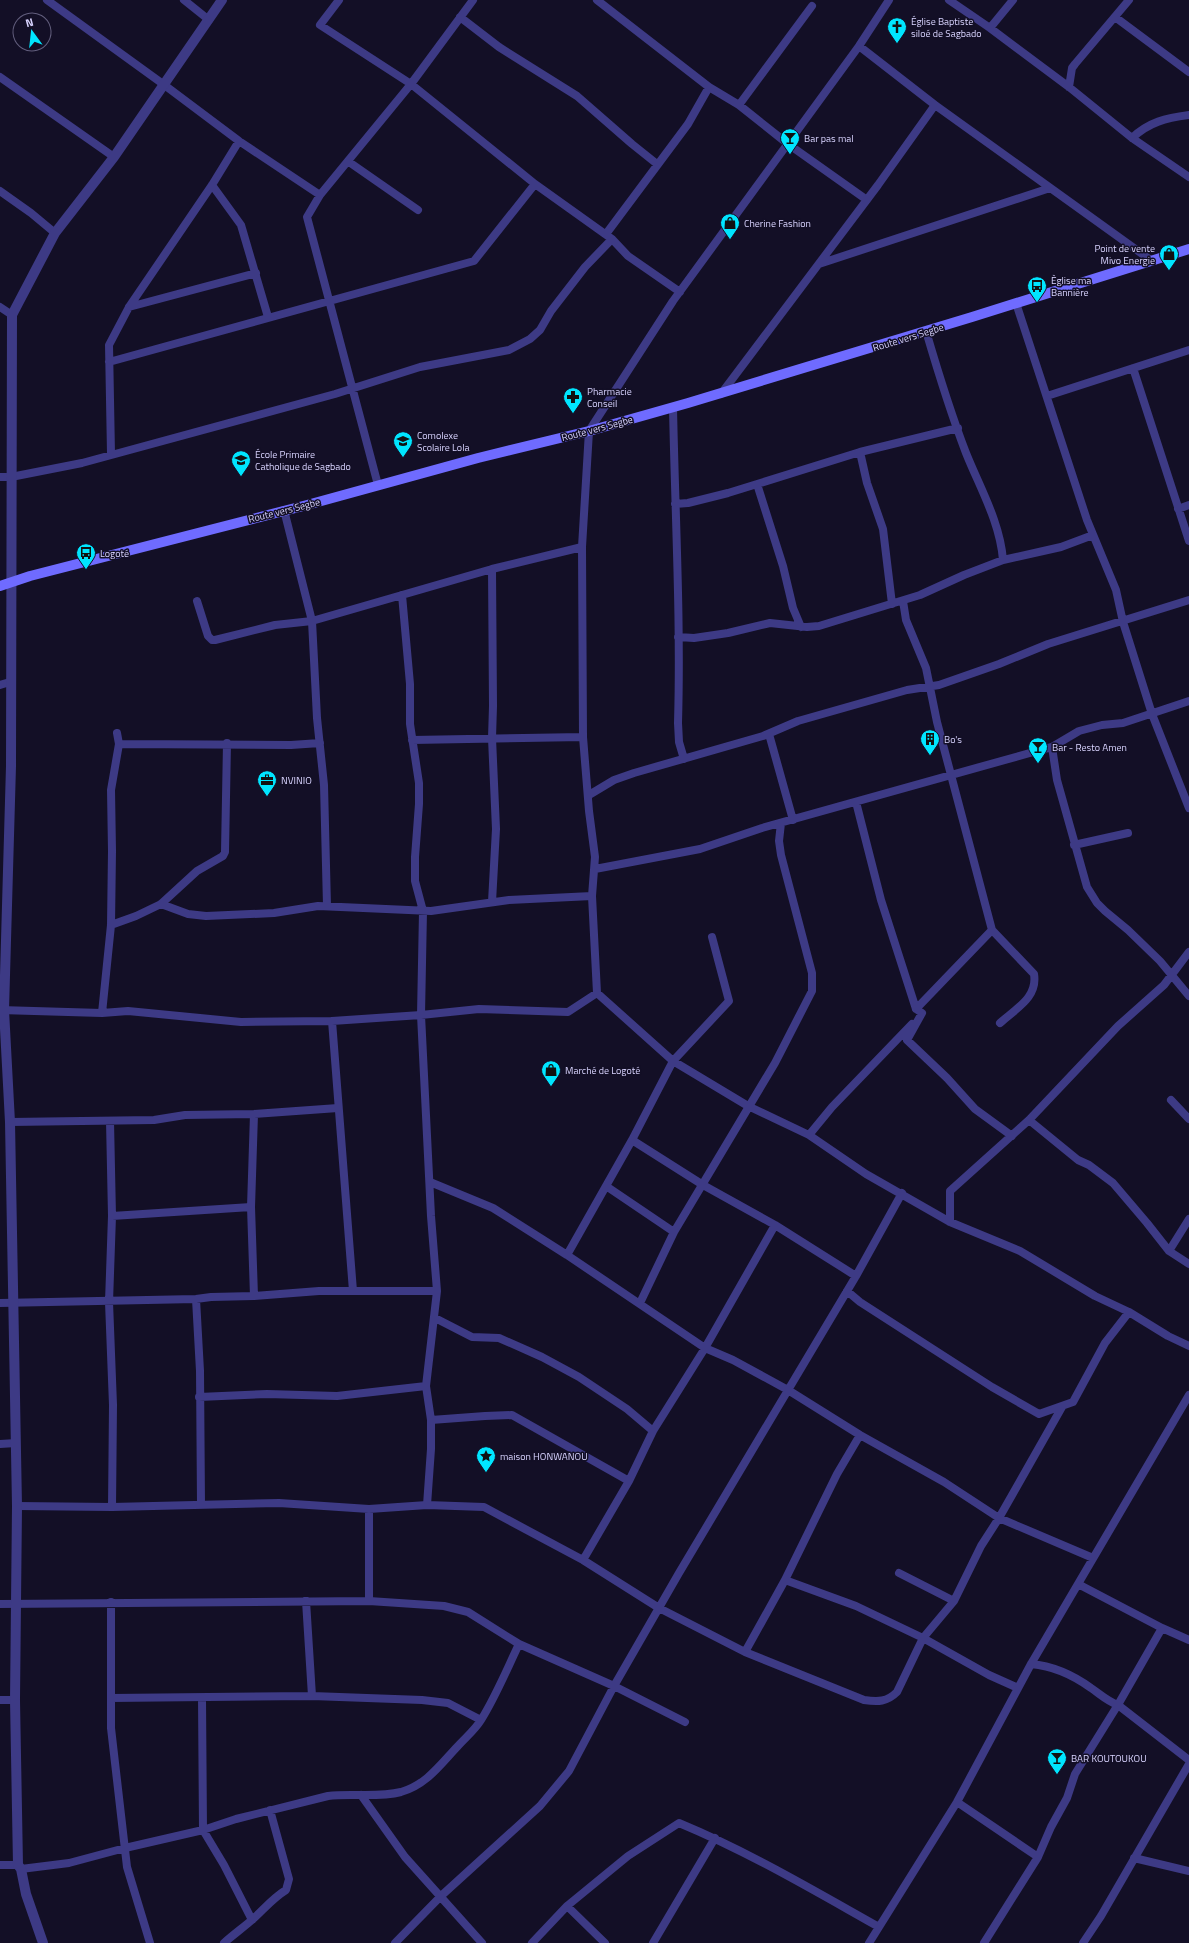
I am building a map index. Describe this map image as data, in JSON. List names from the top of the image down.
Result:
{
  "streets": {
    "main road": ["Route vers Segbe"]
  },
  "places": {
    "church": ["Église Baptiste siloé de Sagbado"],
    "bar": ["Bar pas mal", "Bar - Resto Amen", "BAR KOUTOUKOU"],
    "shop": ["Cherine Fashion", "Point de vente Mivo Energie", "Marché de Logoté"],
    "bus stop": ["Èglise ma Bannière", "Logoté"],
    "pharmacy": ["Pharmacie Conseil"],
    "school or university": ["Comolexe Scolaire Lola", "École Primaire Catholique de Sagbado"],
    "building": ["Bo's"],
    "office": ["NVINIO"],
    "place": ["maison HONWANOU"]
  },
  "north": "top"
}
